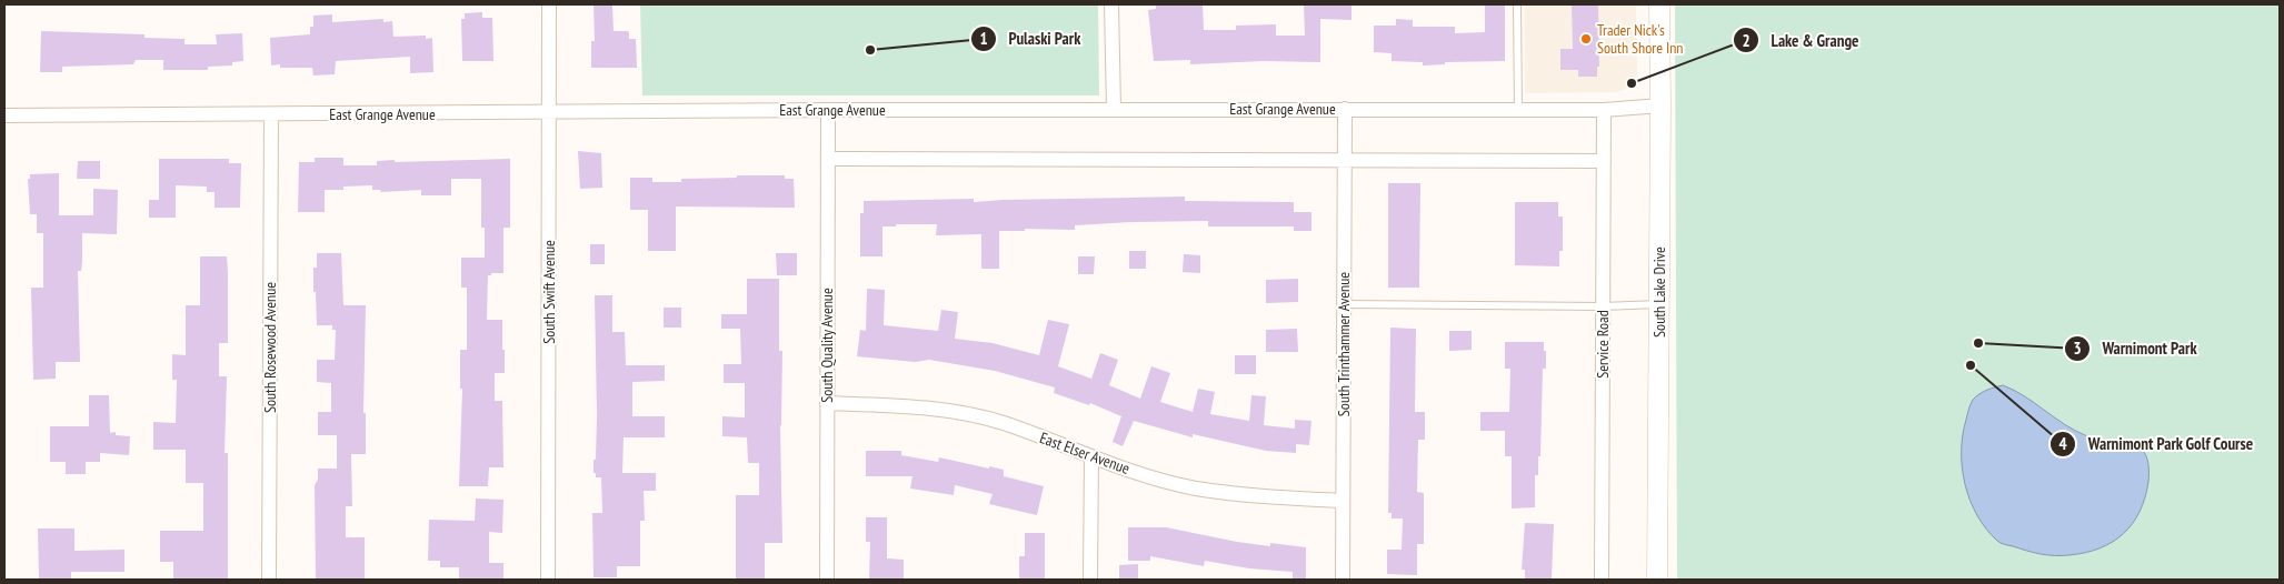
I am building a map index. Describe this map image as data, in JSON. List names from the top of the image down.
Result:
{
  "streets": {
    "main road": ["South Lake Drive"],
    "street": [
      "East Grange Avenue",
      "South Swift Avenue",
      "South Trinthammer Avenue",
      "Service Road",
      "South Quality Avenue",
      "South Rosewood Avenue",
      "East Elser Avenue"
    ]
  },
  "crossings": [
    ["East Grange Avenue", "South Swift Avenue"],
    ["East Grange Avenue", "South Lake Drive"],
    ["East Grange Avenue", "South Trinthammer Avenue"],
    ["East Grange Avenue", "Service Road"],
    ["East Grange Avenue", "South Quality Avenue"],
    ["East Grange Avenue", "South Rosewood Avenue"],
    ["South Trinthammer Avenue", "East Elser Avenue"],
    ["South Quality Avenue", "East Elser Avenue"]
  ],
  "places": [
    "Trader Nick's South Shore Inn",
    "Pulaski Park",
    "Lake & Grange",
    "Warnimont Park",
    "Warnimont Park Golf Course"
  ]
}
